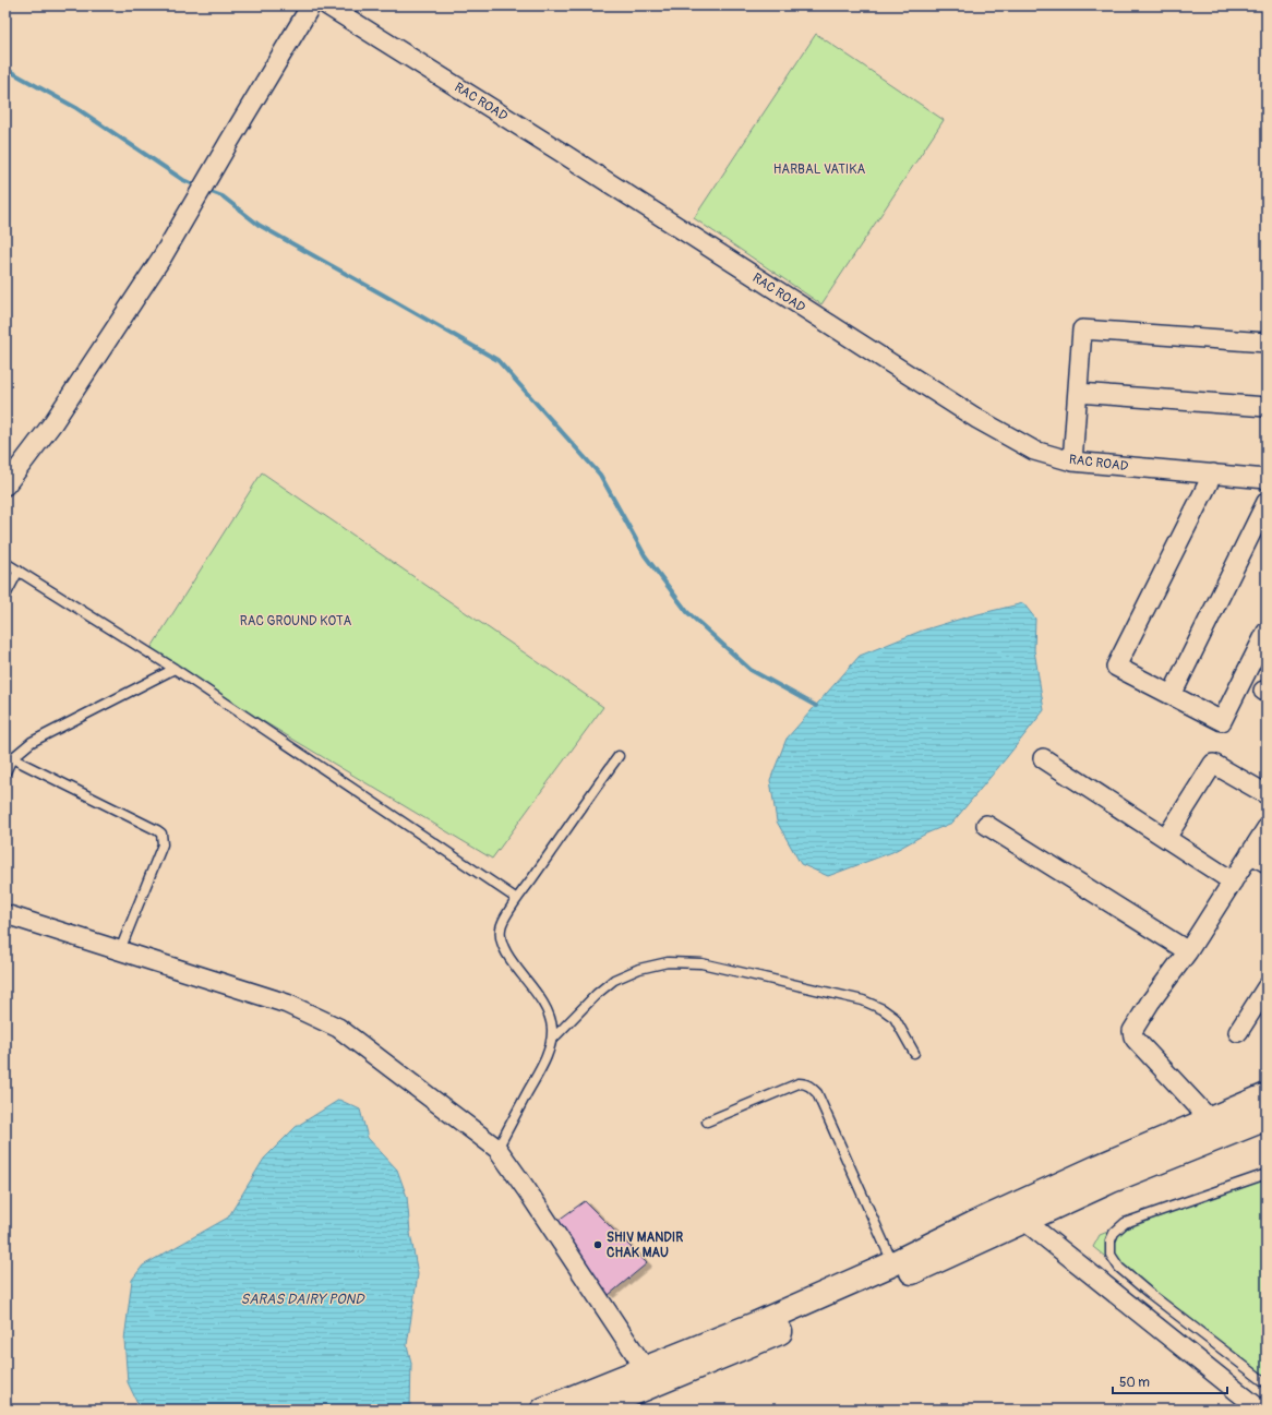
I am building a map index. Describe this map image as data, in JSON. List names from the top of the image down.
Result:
{
  "streets": {
    "street": ["RAC ROAD"]
  },
  "water": ["SARAS DAIRY POND"],
  "parks": ["HARBAL VATIKA", "RAC GROUND KOTA"],
  "places": ["SHIV MANDIR CHAK MAU"],
  "scale_bar": "50 m"
}
